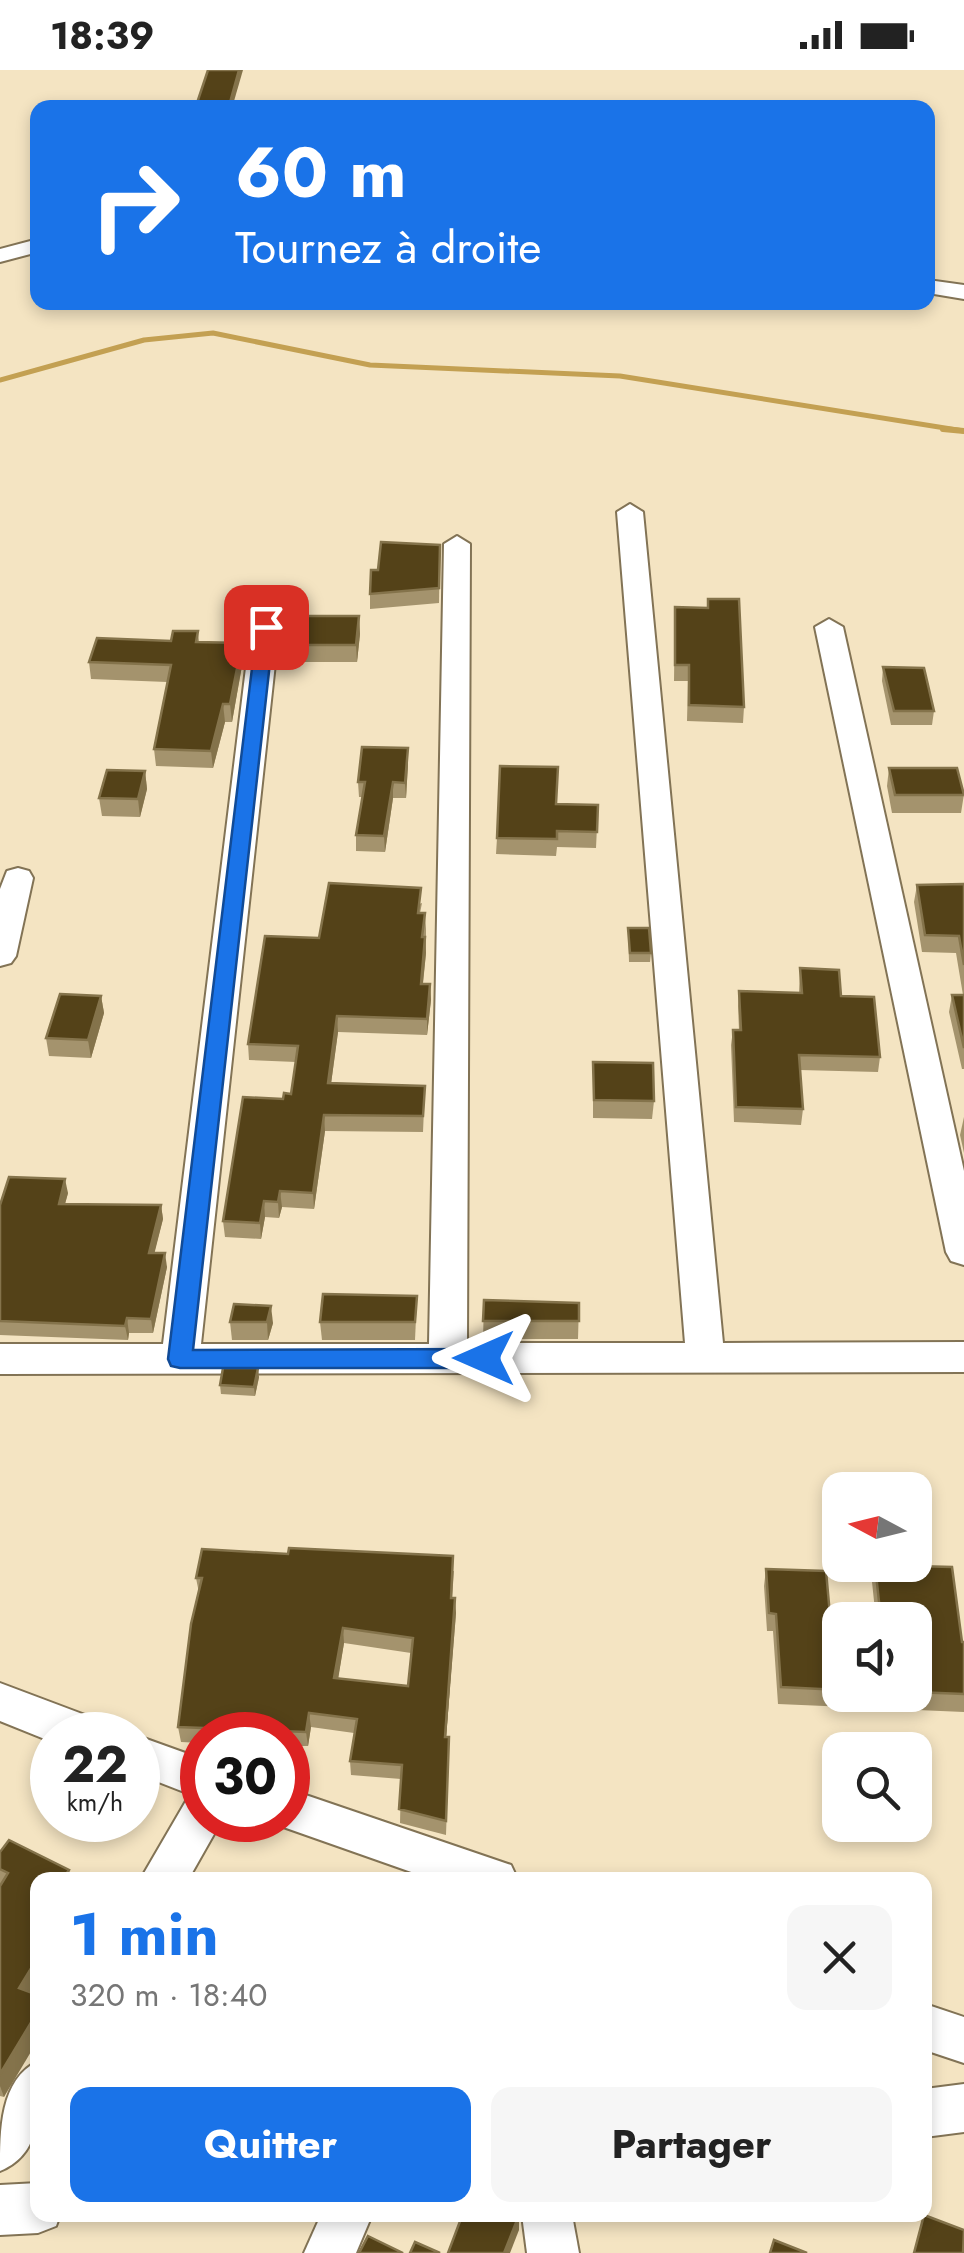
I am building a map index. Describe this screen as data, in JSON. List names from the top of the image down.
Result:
{
  "north": "left",
  "page": {
    "status": "18:39",
    "turn": ["60 m", "Tournez à droite"],
    "speed": "22 km/h",
    "limit": "30",
    "heading": ["1 min", "320 m · 18:40"],
    "buttons": ["Quitter", "Partager"]
  }
}
